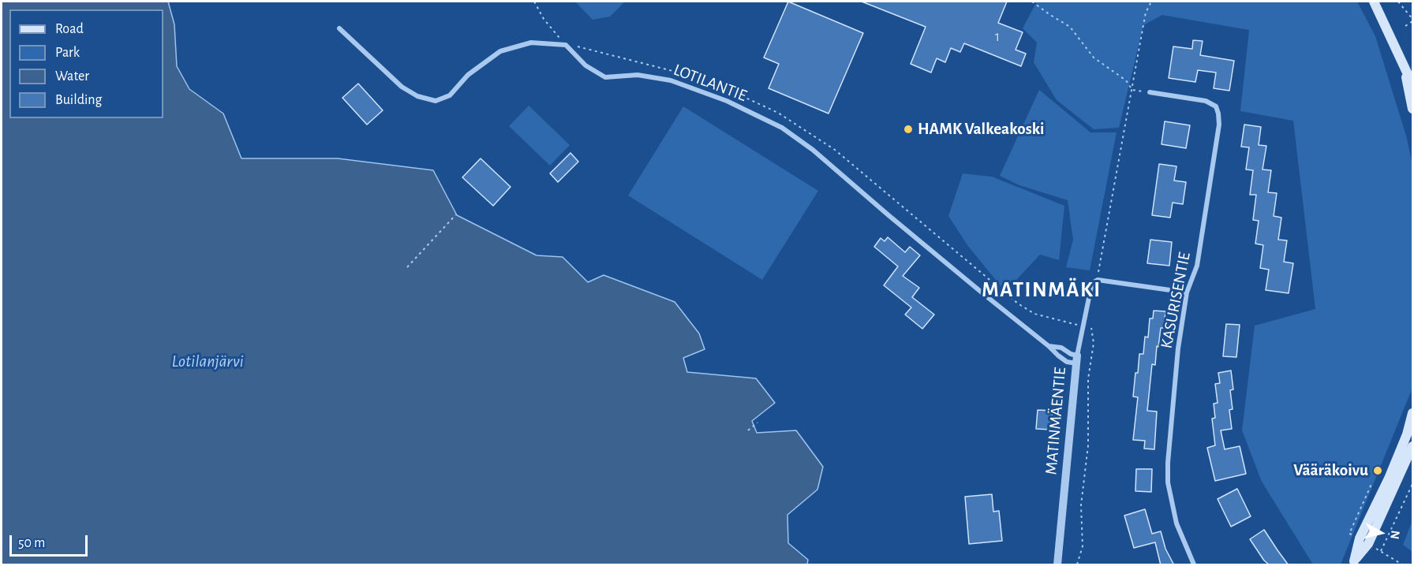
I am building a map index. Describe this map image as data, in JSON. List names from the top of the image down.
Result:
{
  "streets": {
    "street": ["LOTILANTIE", "KASURISENTIE", "MATINMÄENTIE"]
  },
  "crossings": [
    ["LOTILANTIE", "MATINMÄENTIE"]
  ],
  "districts": ["MATINMÄKI"],
  "water": ["Lotilanjärvi"],
  "places": ["HAMK Valkeakoski", "Vääräkoivu"],
  "house_numbers": ["1"],
  "legend": [
    "Road",
    "Park",
    "Water",
    "Building"
  ],
  "scale_bar": "50 m",
  "north": "right"
}
